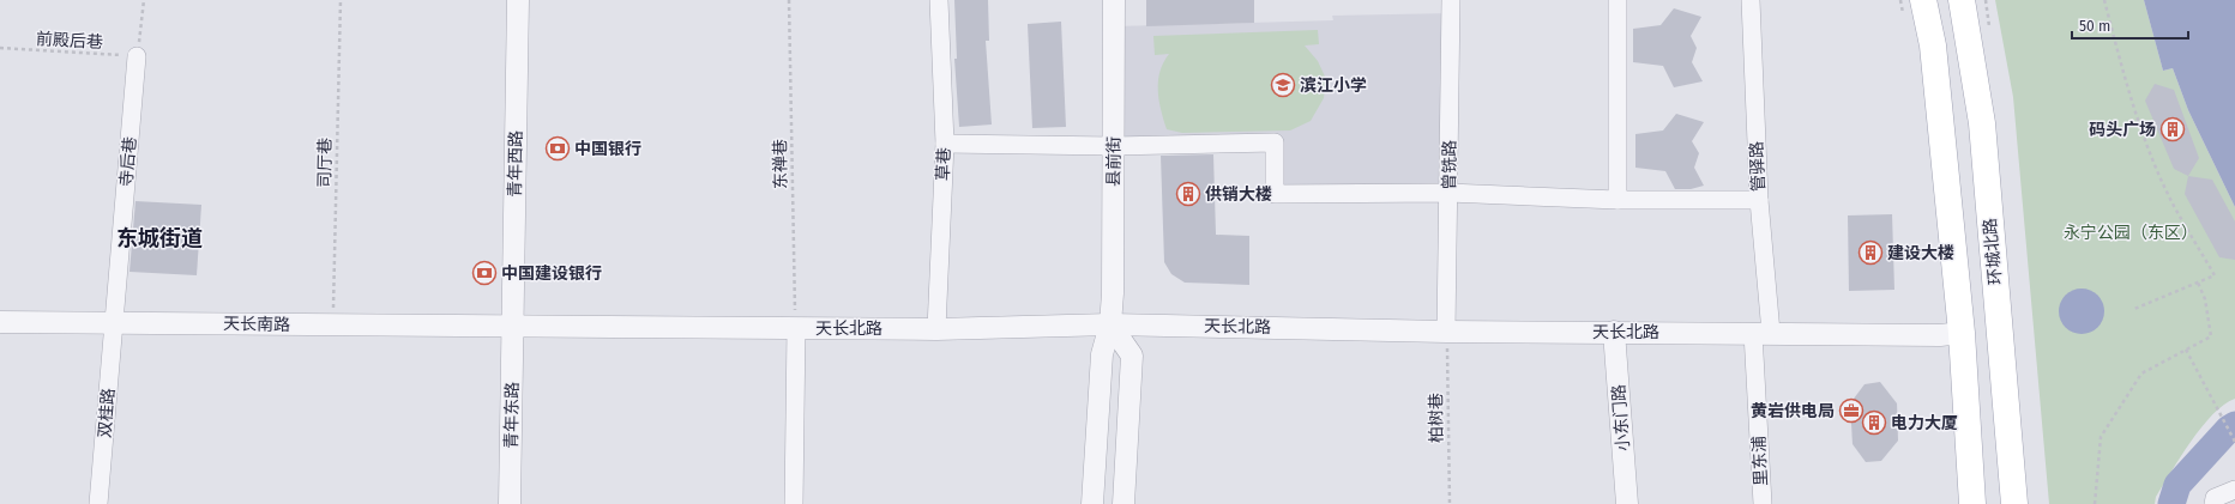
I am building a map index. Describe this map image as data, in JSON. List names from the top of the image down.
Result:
{
  "streets": {
    "main road": ["环城北路"],
    "street": [
      "寺后巷",
      "县前街",
      "青年西路",
      "草巷",
      "曾铣路",
      "管驿路",
      "天长南路",
      "天长北路",
      "双桂路",
      "青年东路",
      "小东门路",
      "里东浦"
    ],
    "path": [
      "前殿后巷",
      "司厅巷",
      "东禅巷",
      "柏树巷"
    ]
  },
  "crossings": [
    ["前殿后巷", "寺后巷"],
    ["寺后巷", "天长南路"],
    ["寺后巷", "双桂路"],
    ["县前街", "天长北路"],
    ["司厅巷", "天长南路"],
    ["青年西路", "天长南路"],
    ["青年西路", "天长北路"],
    ["青年西路", "青年东路"],
    ["东禅巷", "天长北路"],
    ["草巷", "天长北路"],
    ["曾铣路", "天长北路"],
    ["曾铣路", "柏树巷"],
    ["管驿路", "天长北路"],
    ["管驿路", "里东浦"],
    ["天长南路", "天长北路"],
    ["天长南路", "双桂路"],
    ["天长南路", "青年东路"],
    ["天长北路", "青年东路"],
    ["天长北路", "柏树巷"],
    ["天长北路", "小东门路"],
    ["天长北路", "里东浦"]
  ],
  "districts": ["东城街道"],
  "parks": ["永宁公园（东区）"],
  "places": {
    "school or university": ["滨江小学"],
    "building": [
      "码头广场",
      "供销大楼",
      "建设大楼",
      "电力大厦"
    ],
    "bank": ["中国银行", "中国建设银行"],
    "office": ["黄岩供电局"]
  },
  "scale_bar": "50 m"
}
